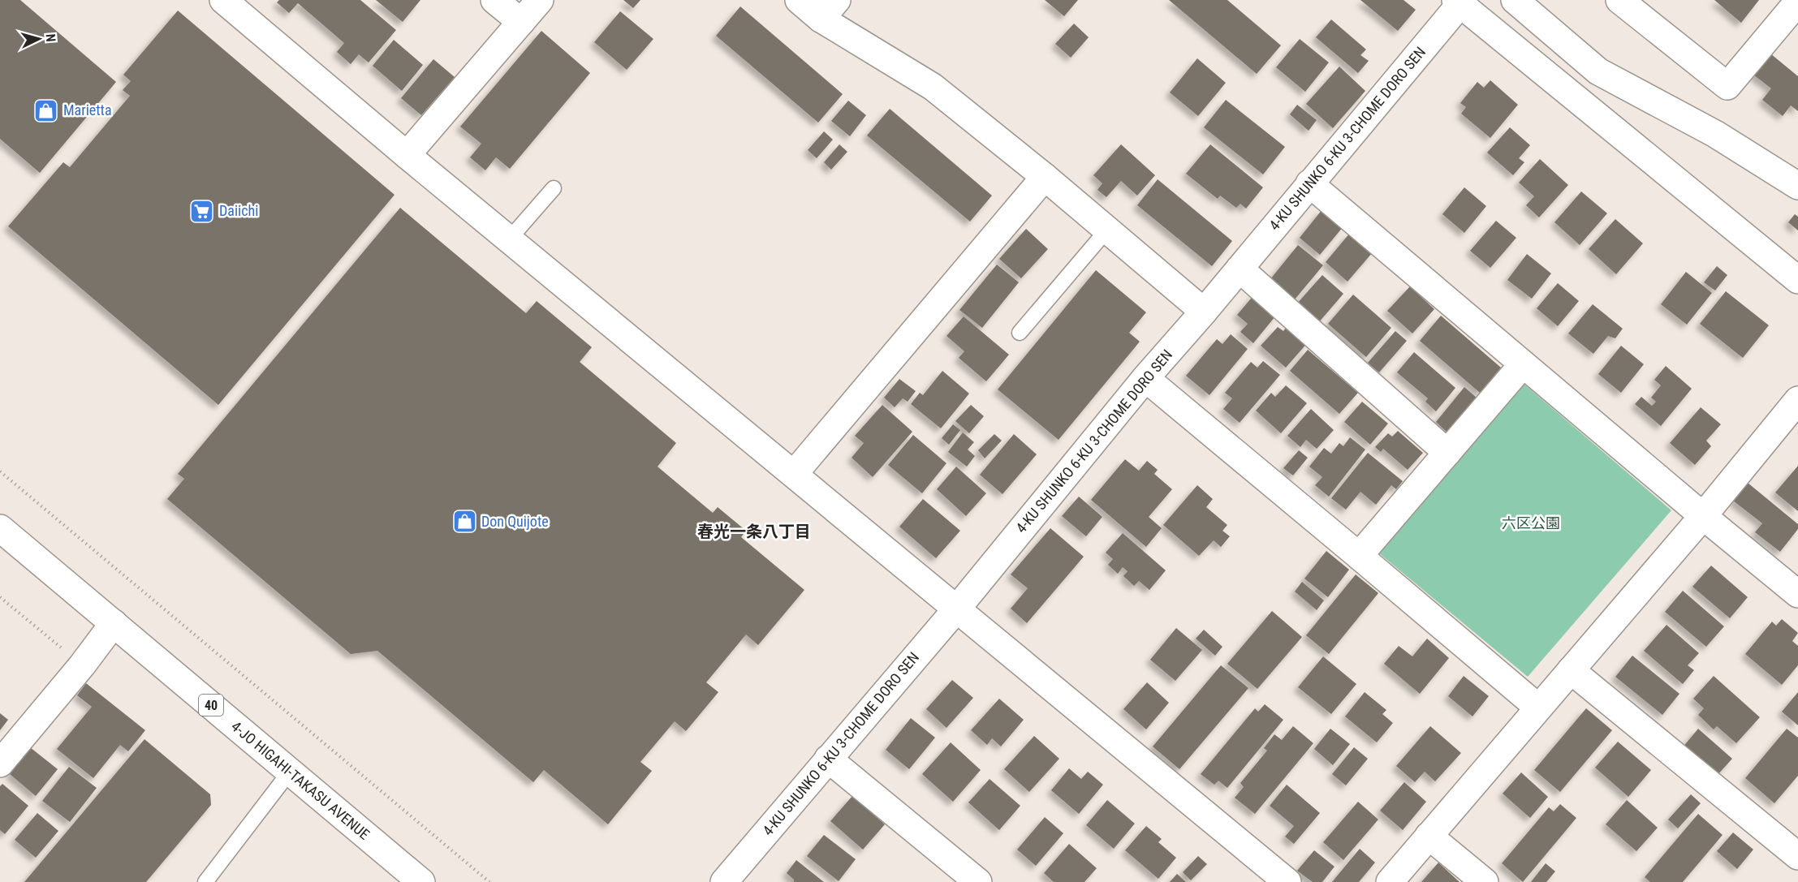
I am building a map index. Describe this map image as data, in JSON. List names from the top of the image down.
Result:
{
  "streets": {
    "main road": ["4-KU SHUNKO 6-KU 3-CHOME DORO SEN", "40", "4-JO HIGAHI-TAKASU AVENUE"]
  },
  "districts": ["春光一条八丁目"],
  "parks": ["六区公園"],
  "places": {
    "shop": ["Marietta", "Don Quijote"],
    "supermarket": ["Daiichi"]
  },
  "north": "right"
}
